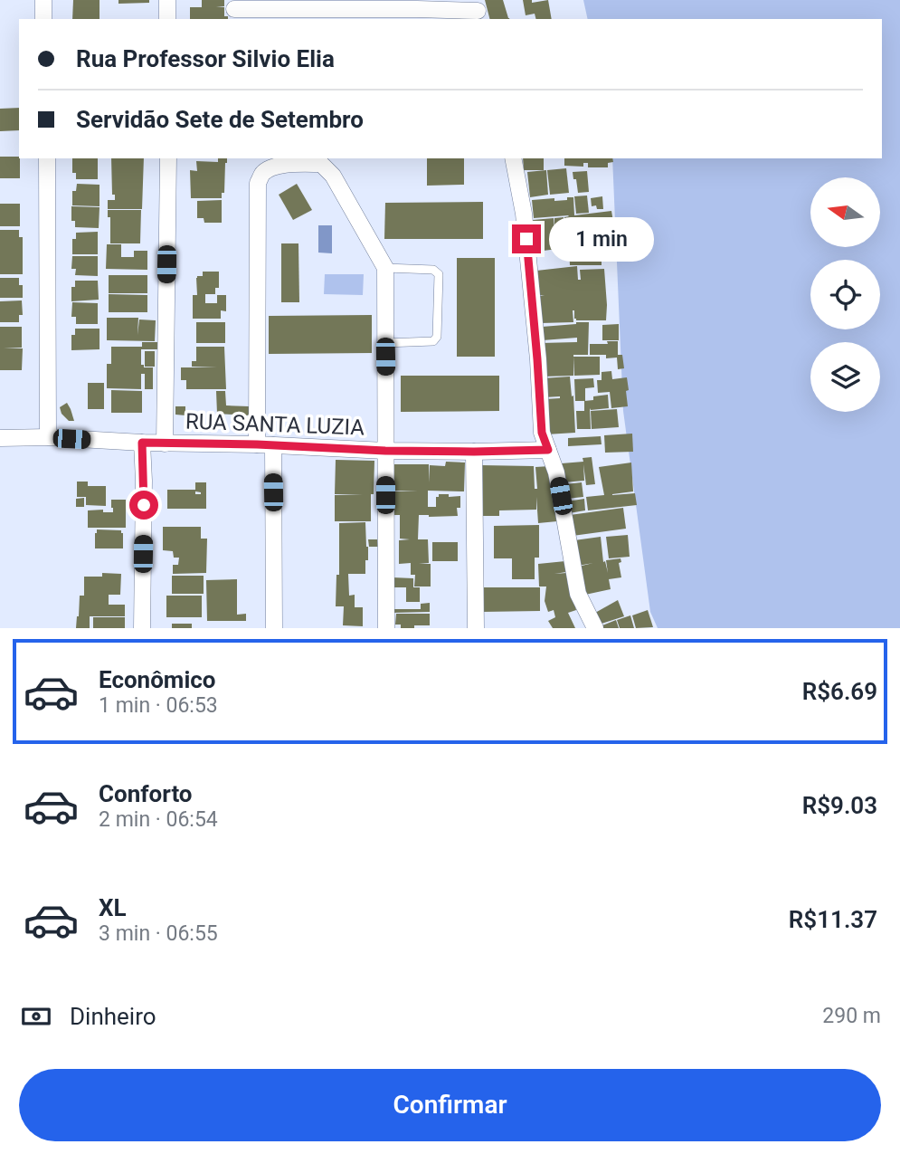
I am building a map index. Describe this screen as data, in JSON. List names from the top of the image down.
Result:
{
  "streets": {
    "street": ["RUA SANTA LUZIA"]
  },
  "north": "left",
  "page": {
    "banner": ["Rua Professor Silvio Elia", "Servidão Sete de Setembro"],
    "bubble": "1 min",
    "list": [
      {
        "name": "Econômico",
        "note": "1 min · 06:53",
        "value": "R$6.69"
      },
      {
        "name": "Conforto",
        "note": "2 min · 06:54",
        "value": "R$9.03"
      },
      {
        "name": "XL",
        "note": "3 min · 06:55",
        "value": "R$11.37"
      }
    ],
    "pay": ["Dinheiro", "290 m"],
    "buttons": "Confirmar"
  }
}
